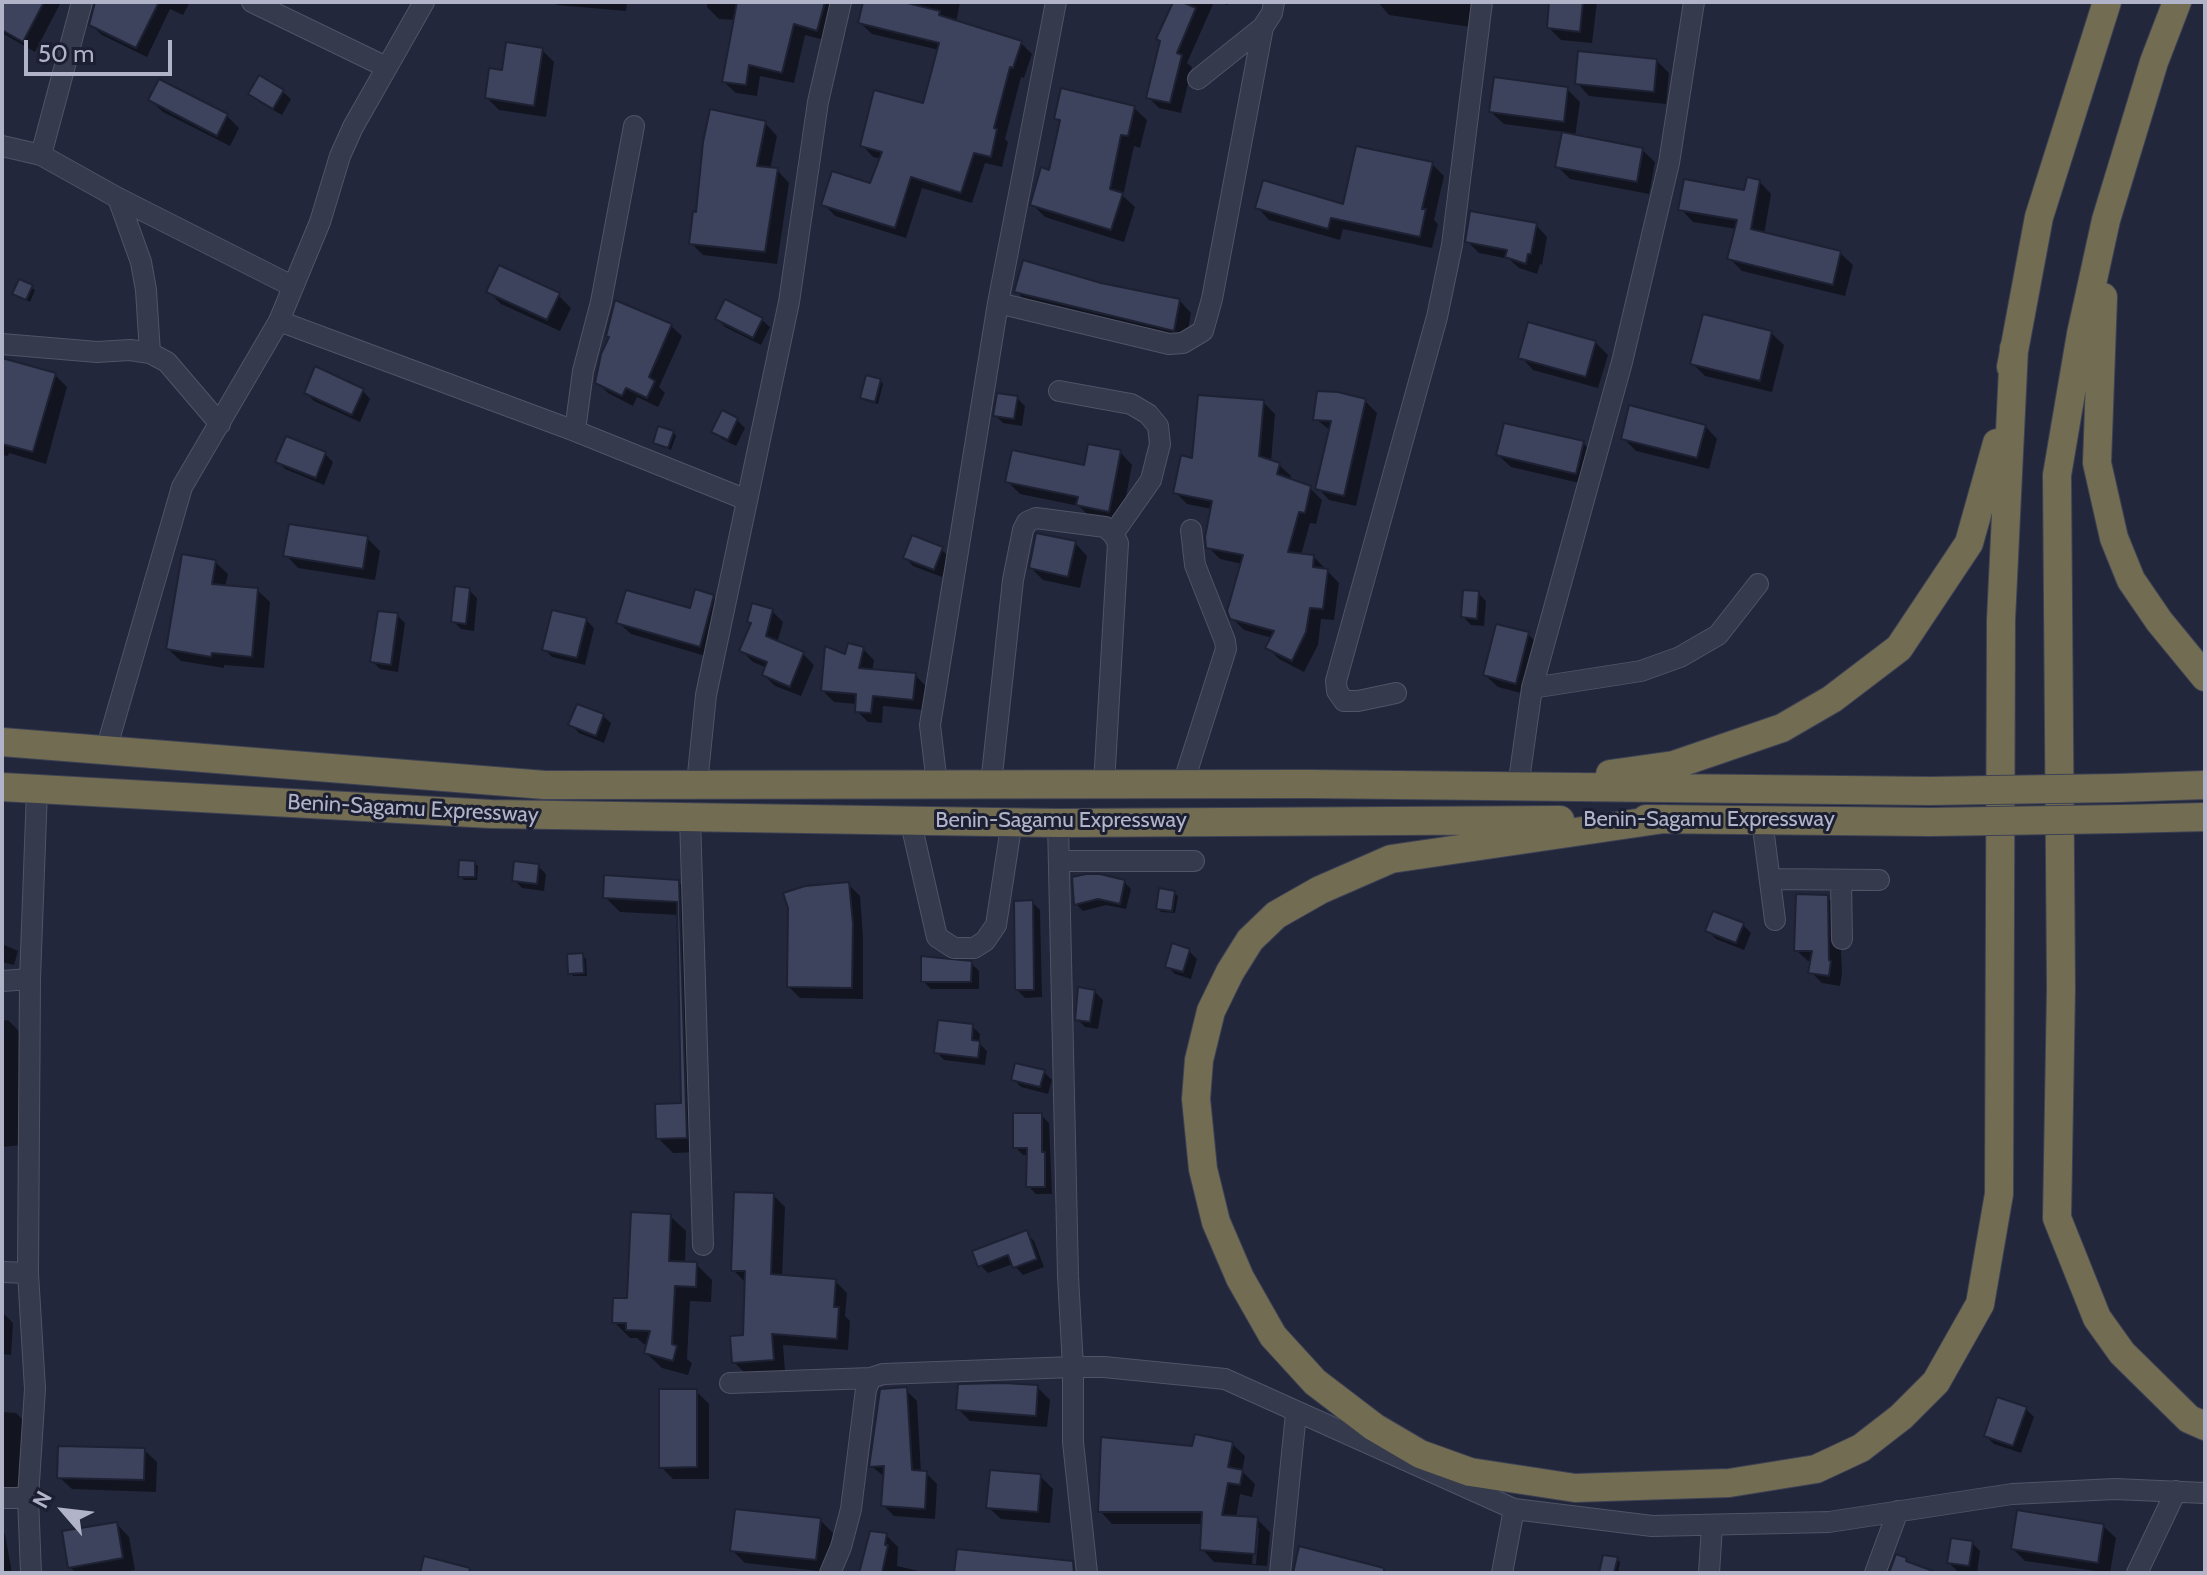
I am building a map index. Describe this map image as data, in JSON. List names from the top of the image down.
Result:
{
  "streets": {
    "highway": ["Benin-Sagamu Expressway"]
  },
  "scale_bar": "50 m",
  "north": "top left"
}
